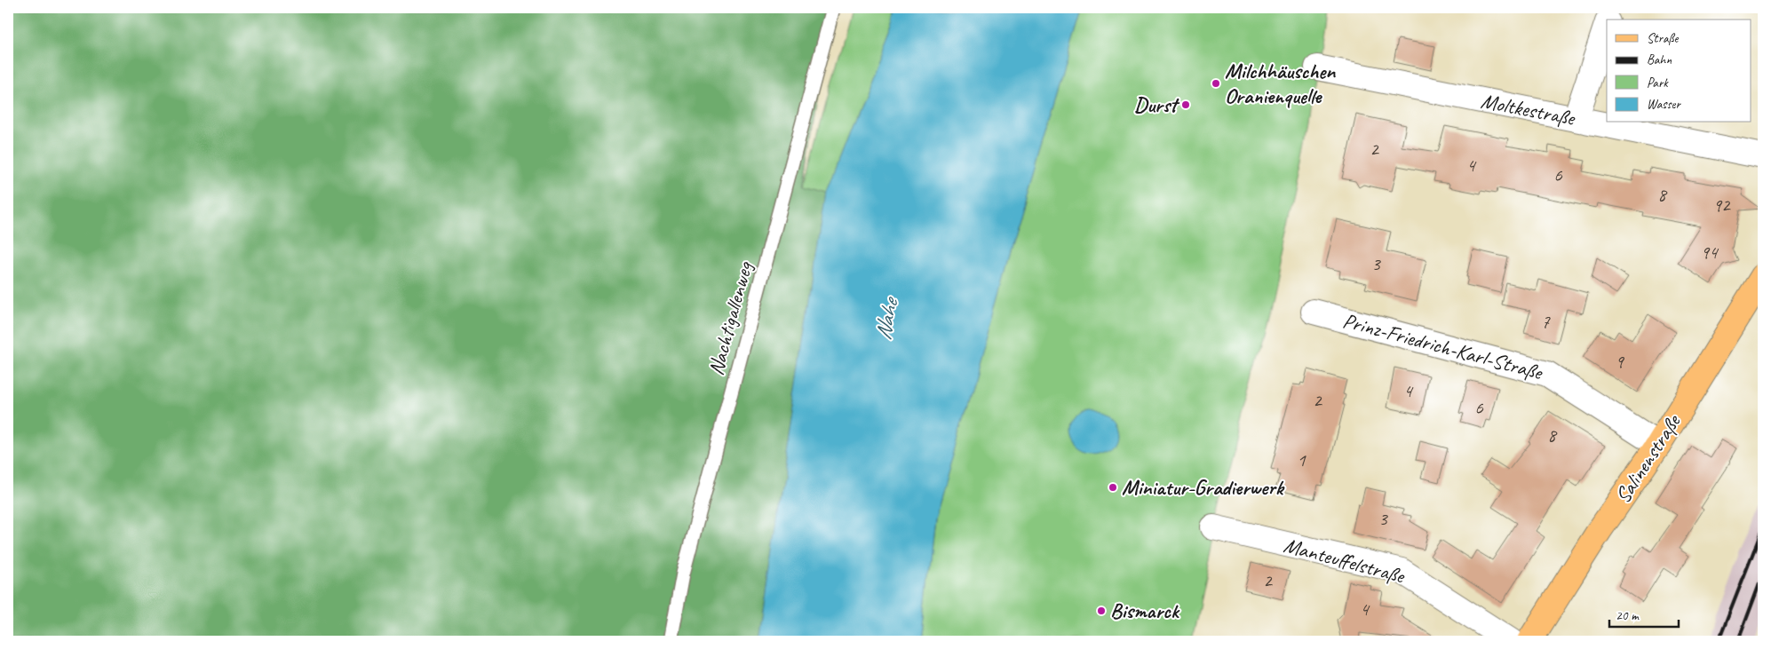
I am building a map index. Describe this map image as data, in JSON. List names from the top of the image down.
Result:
{
  "streets": {
    "main road": ["Salinenstraße"],
    "street": ["Moltkestraße", "Prinz-Friedrich-Karl-Straße", "Manteuffelstraße"],
    "lane": ["Nachtigallenweg"]
  },
  "crossings": [
    ["Prinz-Friedrich-Karl-Straße", "Salinenstraße"]
  ],
  "water": ["Nahe"],
  "places": [
    "Milchhäuschen Oranienquelle",
    "Durst",
    "Miniatur-Gradierwerk",
    "Bismarck"
  ],
  "house_numbers": [
    "2",
    "4",
    "6",
    "8",
    "92",
    "94",
    "3",
    "7",
    "9",
    "4",
    "2",
    "6",
    "8",
    "1",
    "3",
    "2",
    "4"
  ],
  "legend": [
    "Straße",
    "Bahn",
    "Park",
    "Wasser"
  ],
  "scale_bar": "20 m"
}
